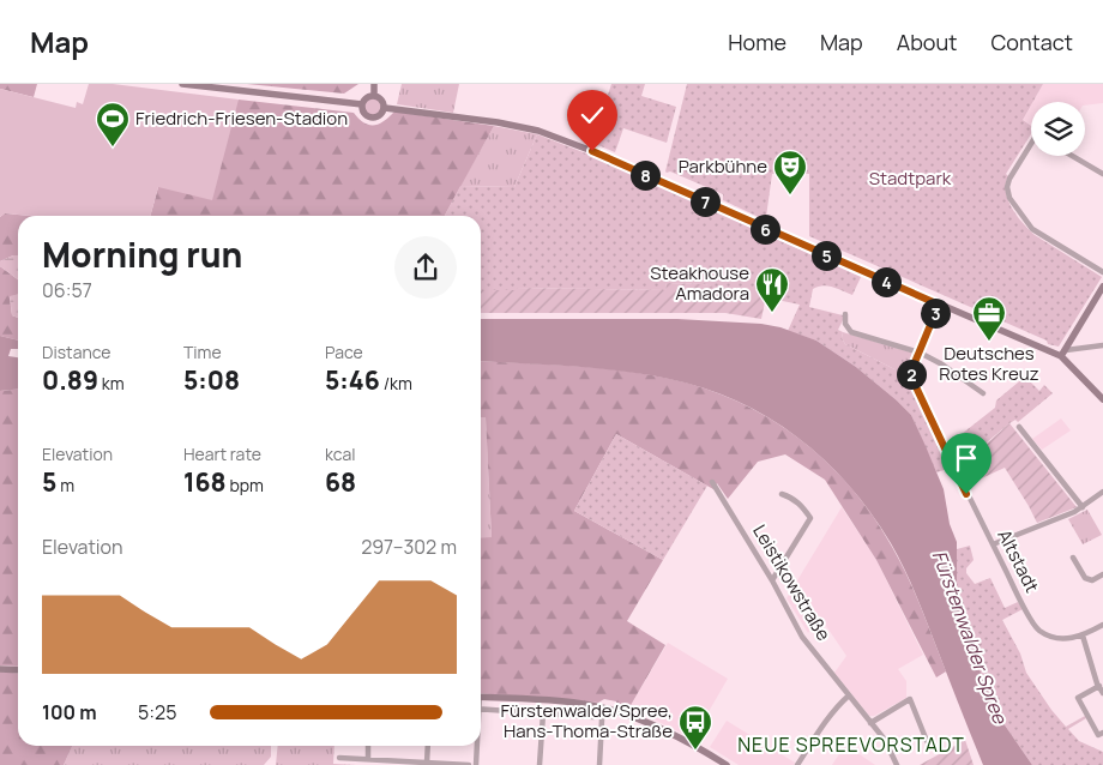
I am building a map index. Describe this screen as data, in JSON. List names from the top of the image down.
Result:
{
  "streets": {
    "street": ["Altstadt", "Leistikowstraße"]
  },
  "districts": ["NEUE SPREEVORSTADT"],
  "water": ["Fürstenwalder Spree"],
  "parks": ["Stadtpark"],
  "places": {
    "sports": ["Friedrich-Friesen-Stadion"],
    "theatre": ["Parkbühne"],
    "restaurant": ["Steakhouse Amadora"],
    "office": ["Deutsches Rotes Kreuz"],
    "bus stop": ["Fürstenwalde/Spree, Hans-Thoma-Straße"]
  },
  "page": {
    "header": "Map",
    "nav": [
      "Home",
      "Map",
      "About",
      "Contact"
    ],
    "pins": [
      "8",
      "7",
      "6",
      "5",
      "4",
      "3",
      "2"
    ],
    "heading": ["Morning run", "06:57"],
    "stats": [
      ["Distance", "0.89 km"],
      ["Time", "5:08"],
      ["Pace", "5:46 /km"],
      ["Elevation", "5 m"],
      ["Heart rate", "168 bpm"],
      ["kcal", "68"]
    ],
    "chart": ["Elevation", "297–302 m"],
    "list": [
      {
        "name": "100 m",
        "note": "5:25"
      }
    ]
  }
}
